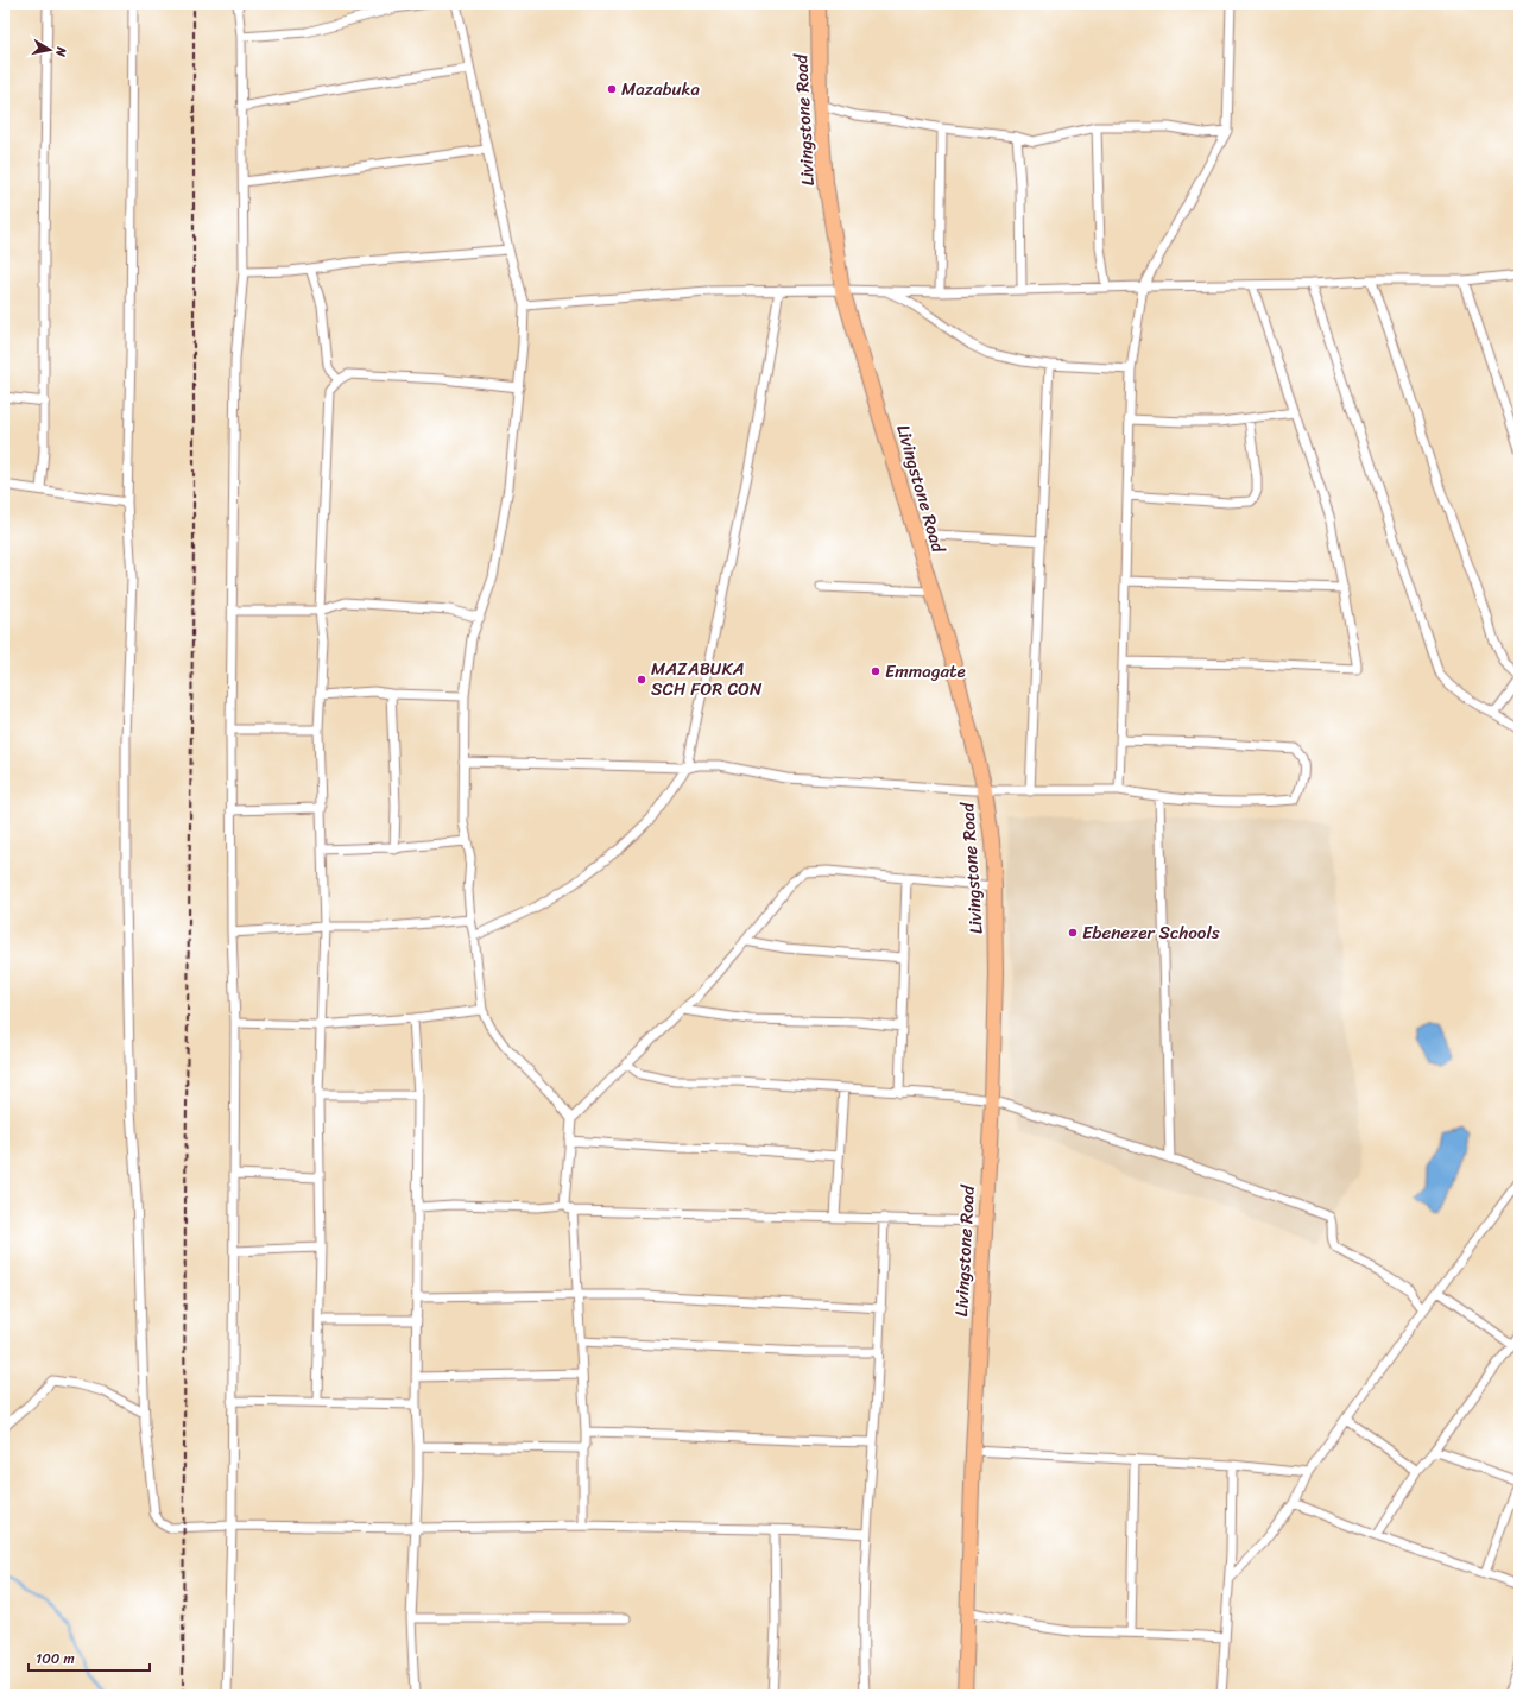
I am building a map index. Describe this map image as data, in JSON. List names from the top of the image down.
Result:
{
  "streets": {
    "highway": ["Livingstone Road"]
  },
  "places": [
    "Mazabuka",
    "Emmagate",
    "MAZABUKA SCH FOR CON",
    "Ebenezer Schools"
  ],
  "scale_bar": "100 m",
  "north": "right"
}
